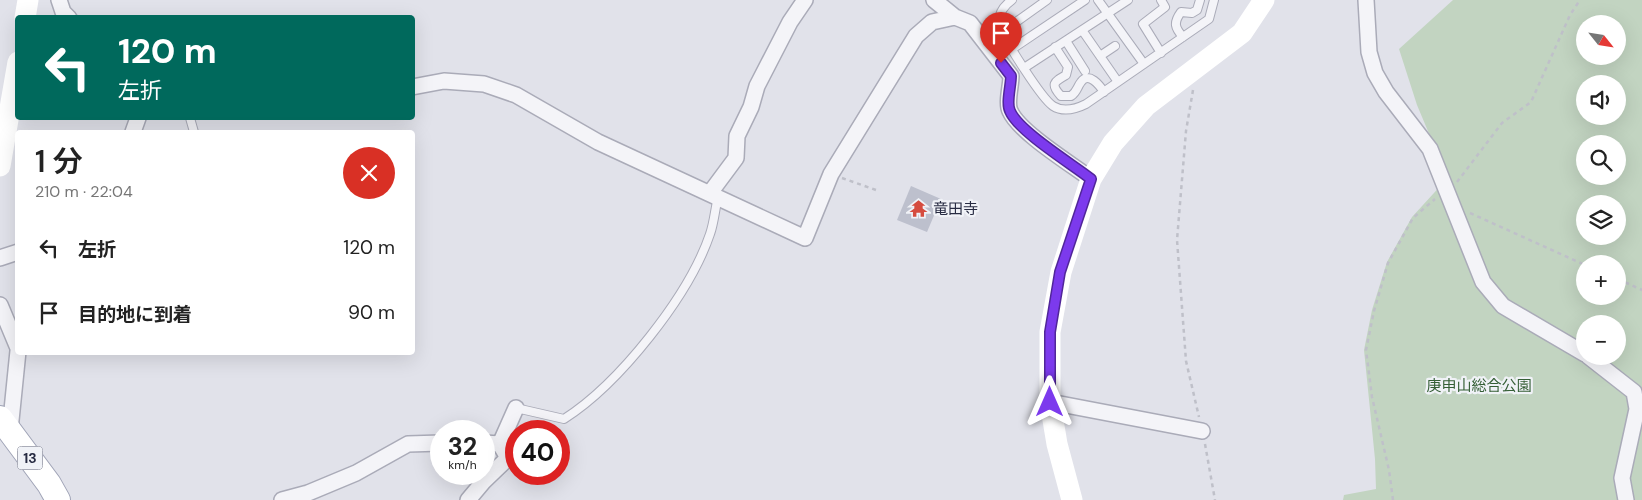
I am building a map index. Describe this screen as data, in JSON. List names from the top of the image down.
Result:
{
  "streets": {
    "main road": ["13"]
  },
  "parks": ["庚申山総合公園"],
  "places": {
    "temple": ["竜田寺"]
  },
  "north": "bottom right",
  "page": {
    "map_buttons": ["+", "−"],
    "turn": ["120 m", "左折"],
    "heading": ["1 分", "210 m · 22:04"],
    "list": [
      {
        "name": "左折",
        "value": "120 m"
      },
      {
        "name": "目的地に到着",
        "value": "90 m"
      }
    ],
    "speed": "32 km/h",
    "limit": "40"
  }
}
